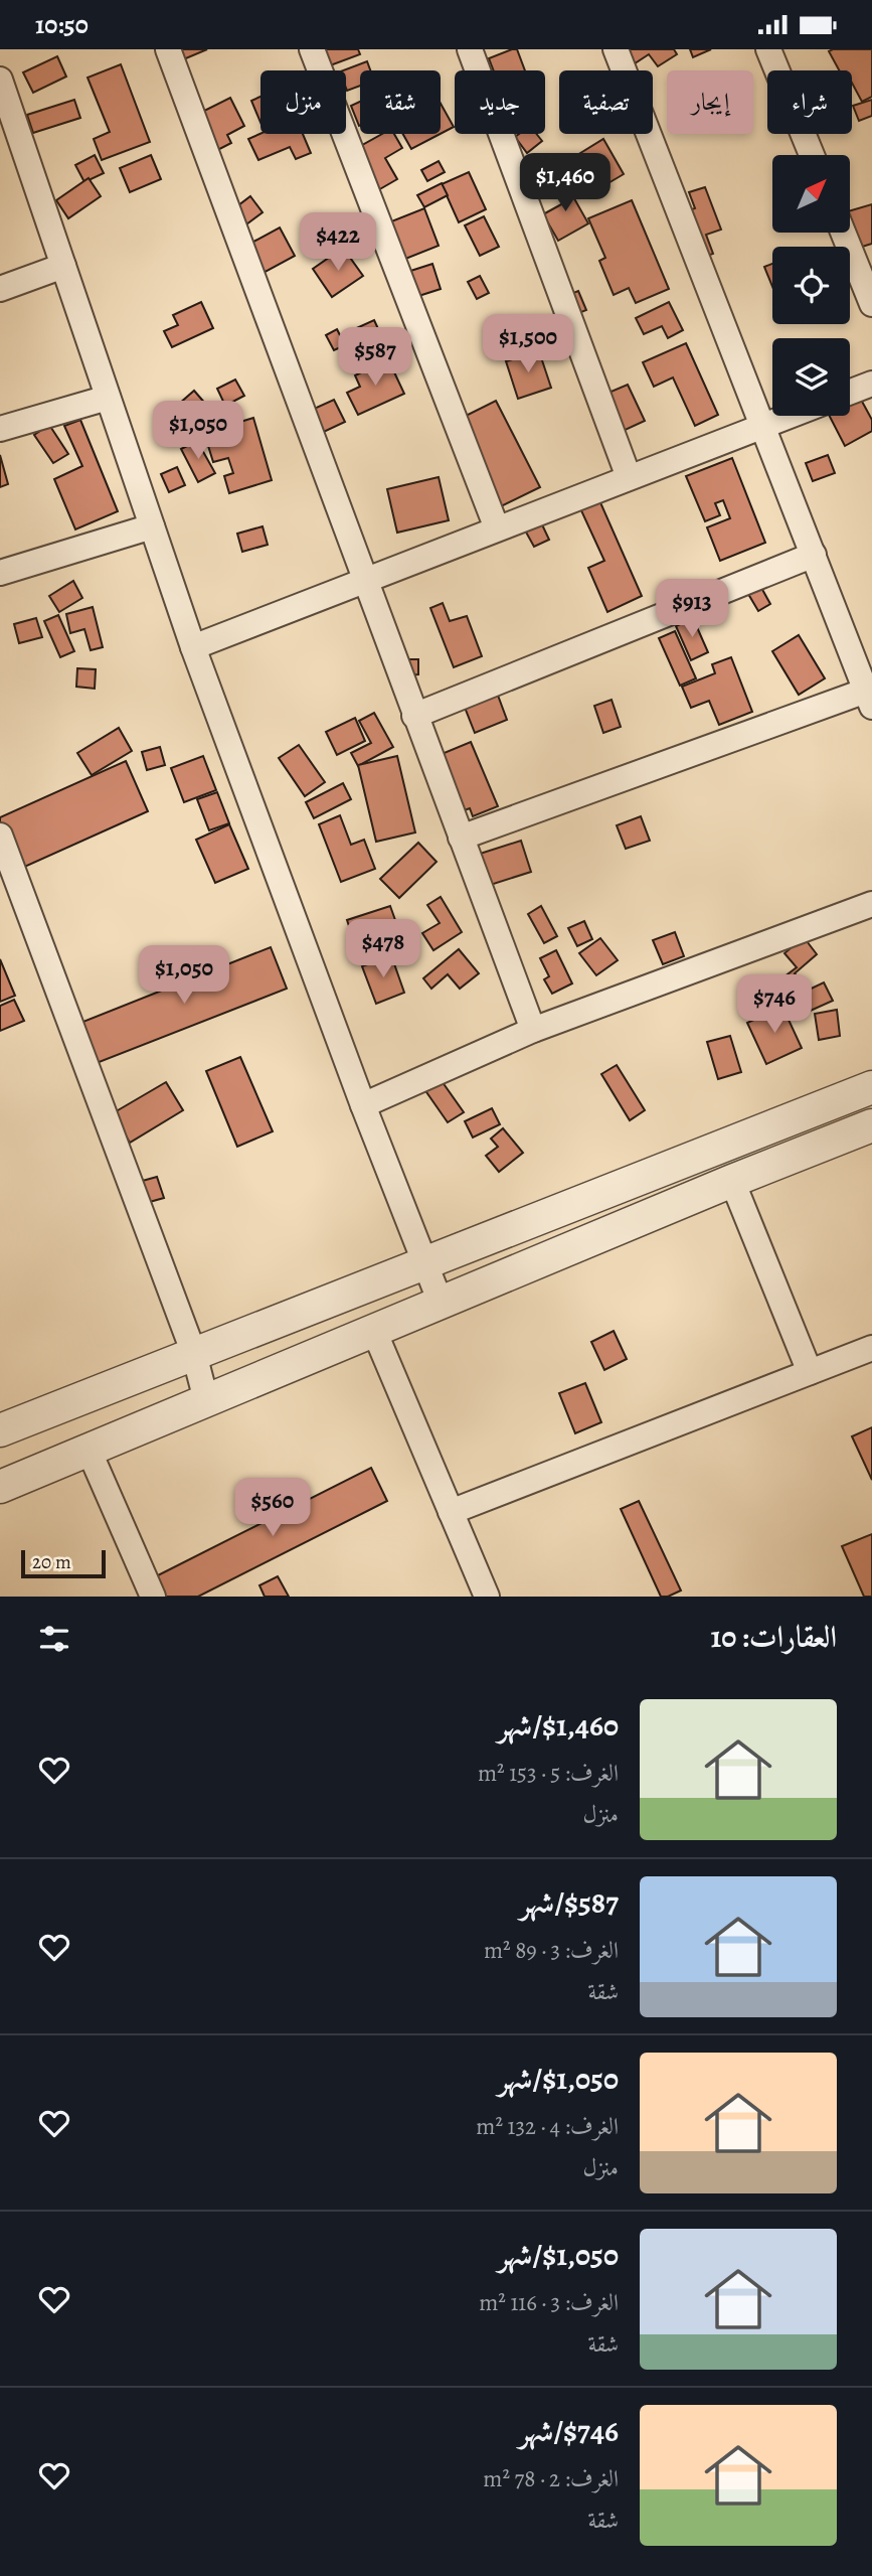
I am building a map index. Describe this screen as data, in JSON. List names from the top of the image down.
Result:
{
  "scale_bar": "20 m",
  "north": "top right",
  "page": {
    "status": "10:50",
    "chip": [
      "شراء",
      "إيجار",
      "تصفية",
      "جديد",
      "شقة",
      "منزل"
    ],
    "price": [
      "$1,460",
      "$422",
      "$1,500",
      "$587",
      "$1,050",
      "$913",
      "$478",
      "$1,050",
      "$746",
      "$560"
    ],
    "scale": "20 m",
    "heading": "العقارات: 10",
    "list": [
      {
        "name": "$1,460/شهر",
        "note": "الغرف: 5 · 153 m² · منزل"
      },
      {
        "name": "$587/شهر",
        "note": "الغرف: 3 · 89 m² · شقة"
      },
      {
        "name": "$1,050/شهر",
        "note": "الغرف: 4 · 132 m² · منزل"
      },
      {
        "name": "$1,050/شهر",
        "note": "الغرف: 3 · 116 m² · شقة"
      },
      {
        "name": "$746/شهر",
        "note": "الغرف: 2 · 78 m² · شقة"
      }
    ]
  }
}
